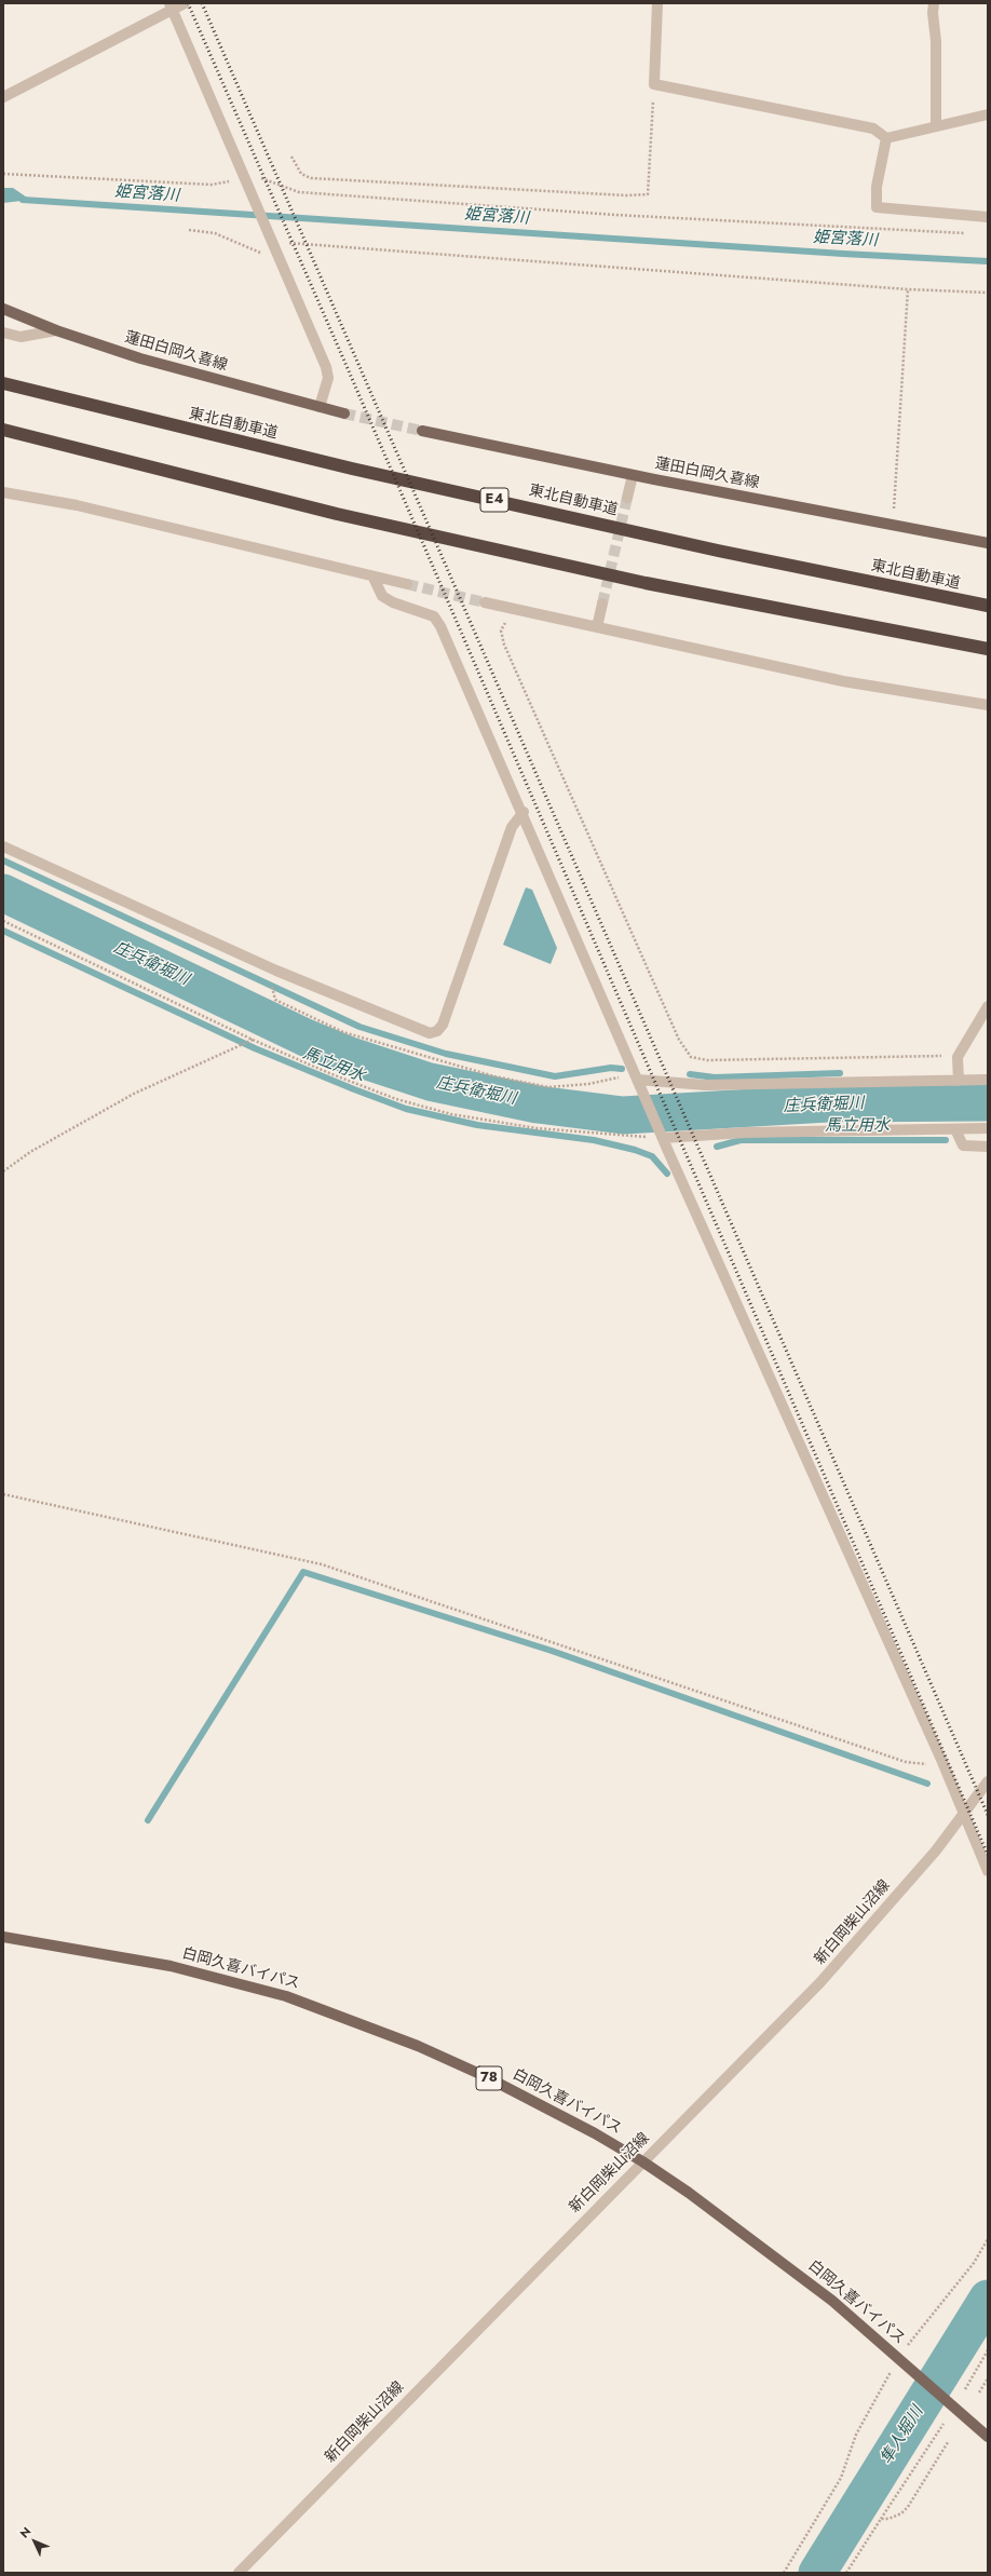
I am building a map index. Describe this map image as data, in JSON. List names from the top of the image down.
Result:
{
  "streets": {
    "highway": ["東北自動車道", "E4"],
    "main road": ["蓮田白岡久喜線", "白岡久喜バイパス", "78"],
    "street": ["新白岡柴山沼線"]
  },
  "crossings": [
    ["新白岡柴山沼線", "白岡久喜バイパス"]
  ],
  "water": [
    "姫宮落川",
    "庄兵衛堀川",
    "馬立用水",
    "隼人堀川"
  ],
  "north": "top left"
}
